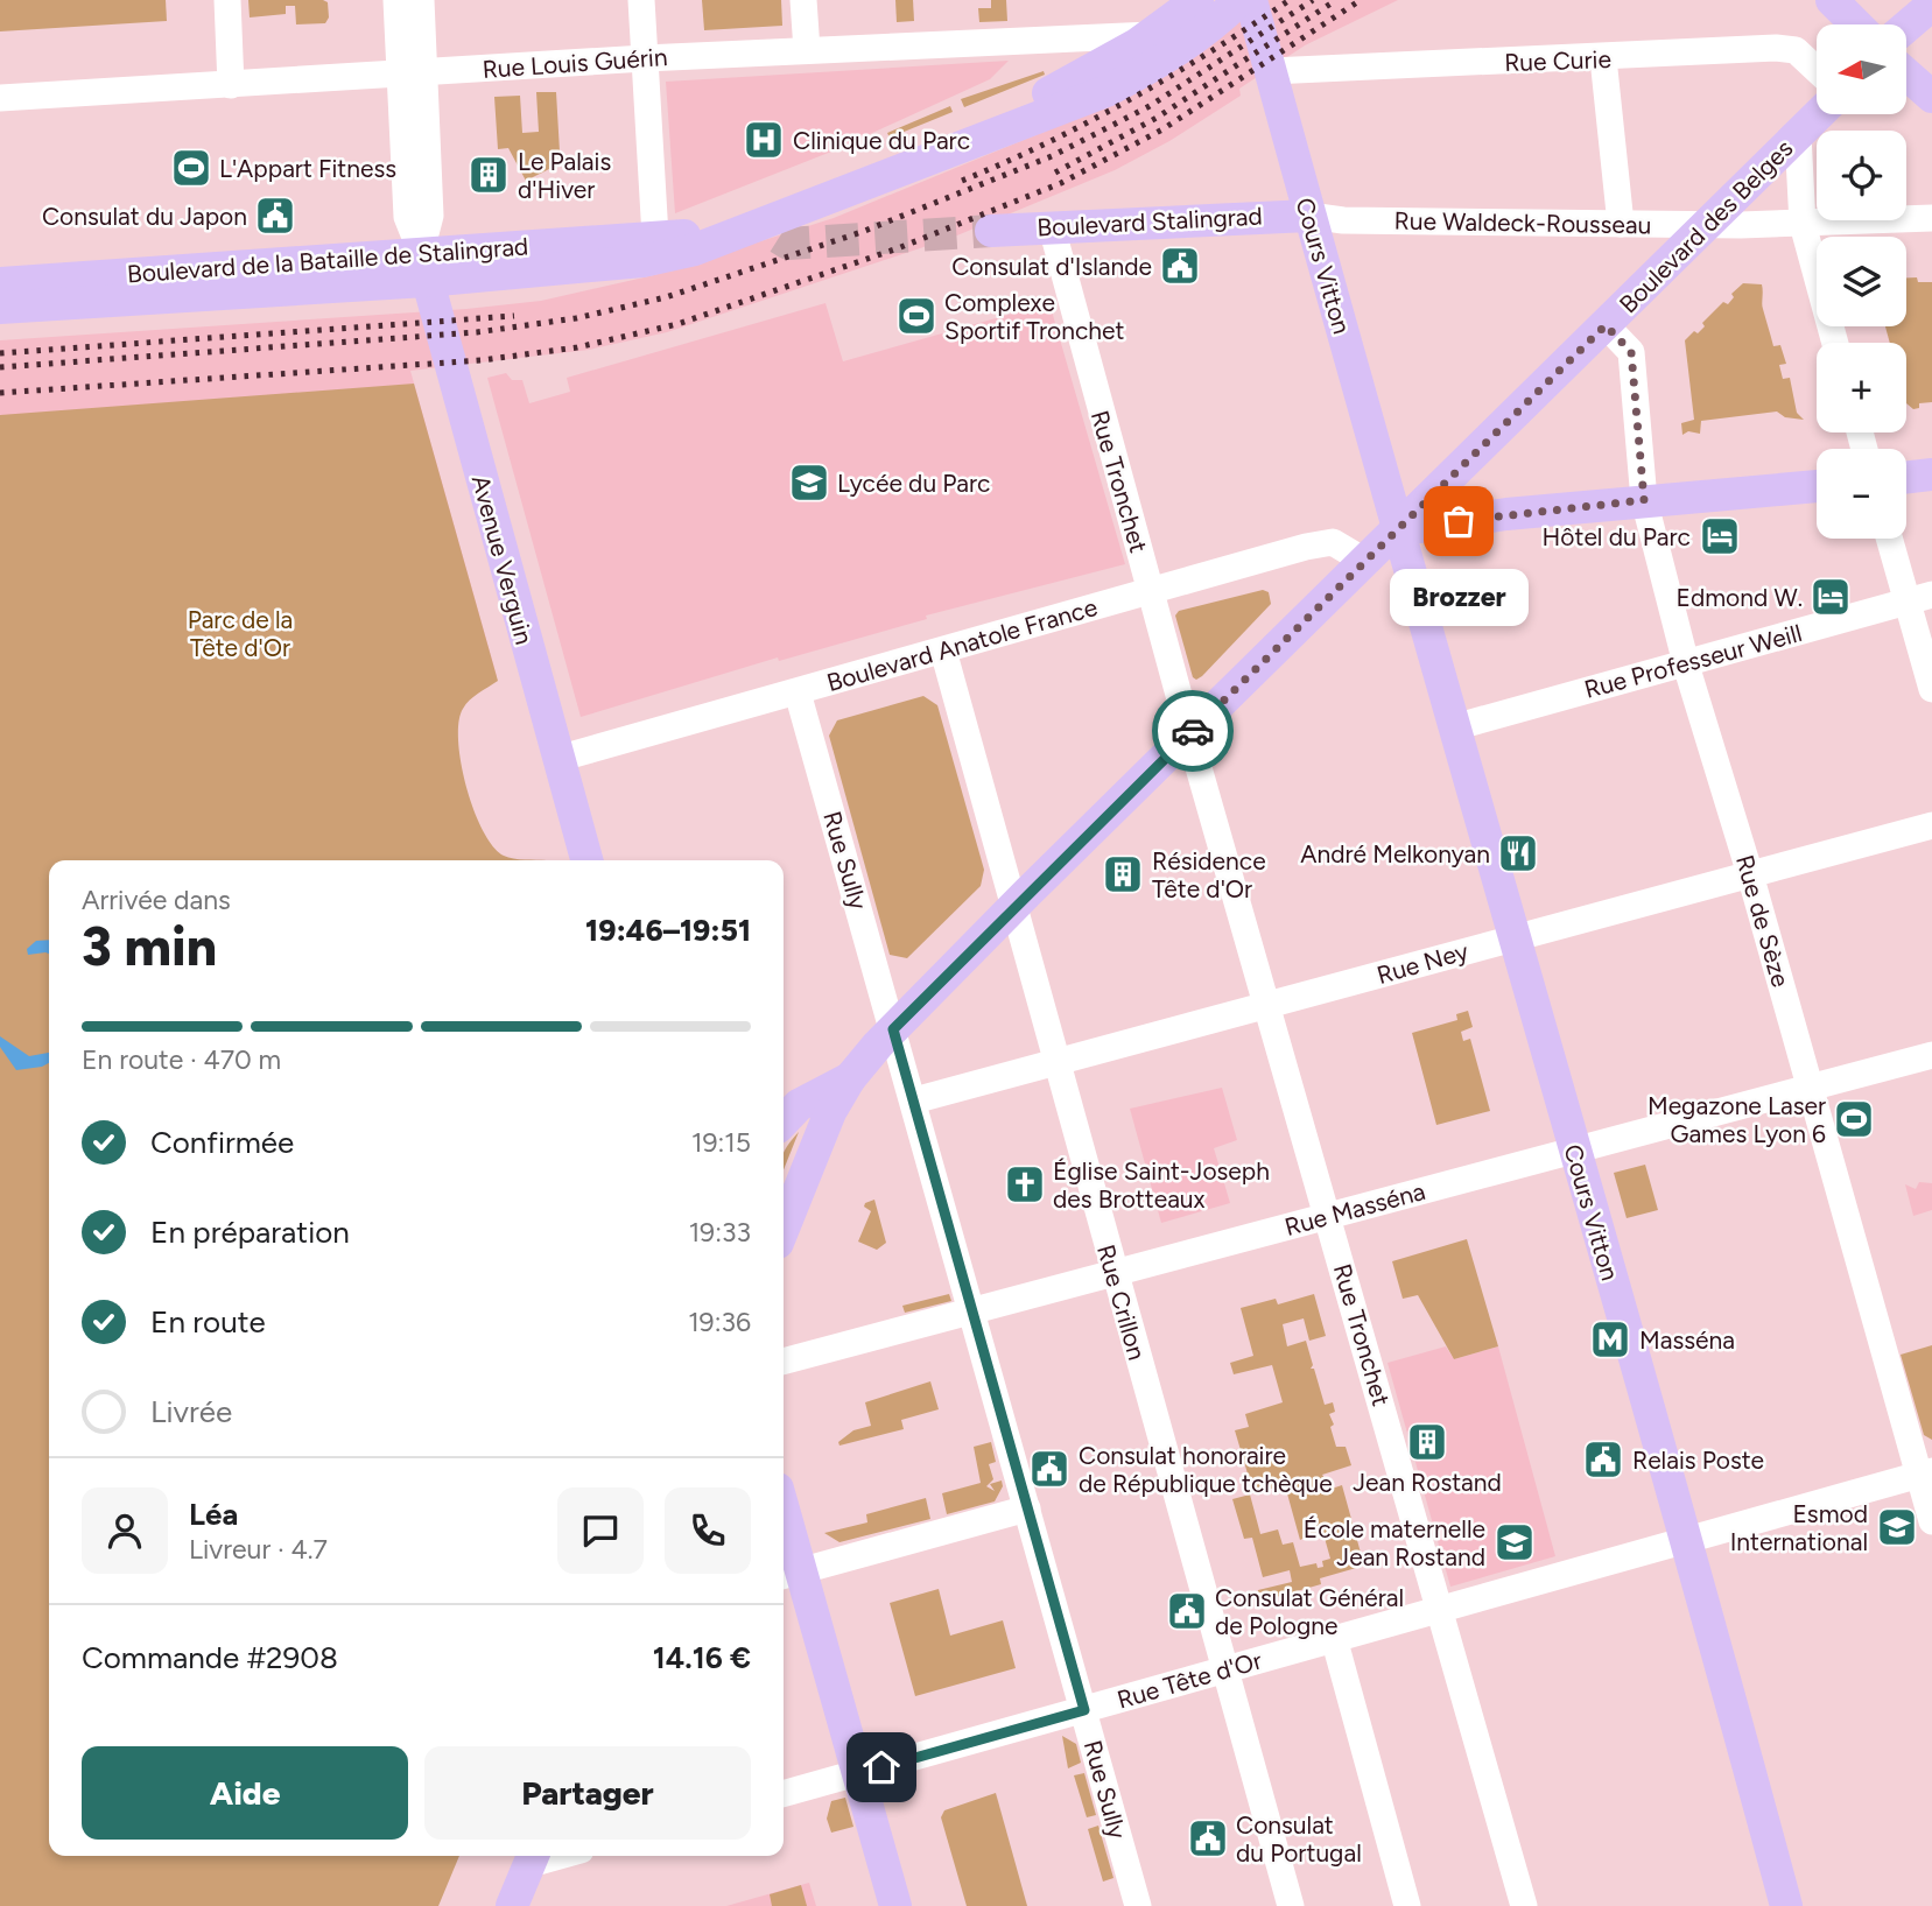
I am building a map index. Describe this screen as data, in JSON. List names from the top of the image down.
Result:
{
  "streets": {
    "main road": [
      "Boulevard Stalingrad",
      "Boulevard des Belges",
      "Boulevard de la Bataille de Stalingrad",
      "Cours Vitton",
      "Avenue Verguin"
    ],
    "street": [
      "Rue Curie",
      "Rue Louis Guérin",
      "Rue Waldeck-Rousseau",
      "Rue Tronchet",
      "Boulevard Anatole France",
      "Rue Professeur Weill",
      "Rue Sully",
      "Rue de Sèze",
      "Rue Ney",
      "Rue Masséna",
      "Rue Crillon",
      "Rue Tête d'Or"
    ]
  },
  "crossings": [
    ["Rue Curie", "Cours Vitton"],
    ["Boulevard Stalingrad", "Rue Waldeck-Rousseau"],
    ["Boulevard Stalingrad", "Cours Vitton"],
    ["Boulevard Stalingrad", "Rue Tronchet"],
    ["Rue Waldeck-Rousseau", "Boulevard des Belges"],
    ["Rue Waldeck-Rousseau", "Cours Vitton"],
    ["Boulevard des Belges", "Cours Vitton"],
    ["Boulevard des Belges", "Rue Tronchet"],
    ["Boulevard des Belges", "Boulevard Anatole France"],
    ["Boulevard des Belges", "Rue Sully"],
    ["Boulevard des Belges", "Rue de Sèze"],
    ["Boulevard des Belges", "Rue Crillon"],
    ["Boulevard de la Bataille de Stalingrad", "Avenue Verguin"],
    ["Cours Vitton", "Rue Professeur Weill"],
    ["Cours Vitton", "Rue Ney"],
    ["Cours Vitton", "Rue Masséna"],
    ["Cours Vitton", "Rue Tête d'Or"],
    ["Rue Tronchet", "Boulevard Anatole France"],
    ["Rue Tronchet", "Rue Ney"],
    ["Rue Tronchet", "Rue Masséna"],
    ["Rue Tronchet", "Rue Tête d'Or"],
    ["Avenue Verguin", "Boulevard Anatole France"],
    ["Boulevard Anatole France", "Rue Sully"],
    ["Boulevard Anatole France", "Rue Crillon"],
    ["Rue Professeur Weill", "Rue de Sèze"],
    ["Rue Sully", "Rue Ney"],
    ["Rue Sully", "Rue Masséna"],
    ["Rue Sully", "Rue Tête d'Or"],
    ["Rue de Sèze", "Rue Ney"],
    ["Rue de Sèze", "Rue Masséna"],
    ["Rue de Sèze", "Rue Tête d'Or"],
    ["Rue Ney", "Rue Crillon"],
    ["Rue Masséna", "Rue Crillon"],
    ["Rue Crillon", "Rue Tête d'Or"]
  ],
  "parks": ["Parc de la Tête d'Or"],
  "places": {
    "hospital": ["Clinique du Parc"],
    "sports": ["L'Appart Fitness", "Complexe Sportif Tronchet", "Megazone Laser Games Lyon 6"],
    "building": ["Le Palais d'Hiver", "Résidence Tête d'Or", "Jean Rostand"],
    "public building": [
      "Consulat du Japon",
      "Consulat d'Islande",
      "Relais Poste",
      "Consulat honoraire de République tchèque",
      "Consulat Général de Pologne",
      "Consulat du Portugal"
    ],
    "school or university": ["Lycée du Parc", "Esmod International", "École maternelle Jean Rostand"],
    "other": ["Brozzer"],
    "hotel": ["Hôtel du Parc", "Edmond W."],
    "restaurant": ["André Melkonyan"],
    "church": ["Église Saint-Joseph des Brotteaux"],
    "metro station": ["Masséna"]
  },
  "north": "left",
  "page": {
    "map_buttons": ["+", "−"],
    "bubble": "Brozzer",
    "heading": ["3 min", "Arrivée dans", "19:46–19:51"],
    "panel": [
      "Léa",
      "Livreur · 4.7",
      "Commande #2908",
      "14.16 €"
    ],
    "bar": "En route · 470 m",
    "list": [
      ["Confirmée", "19:15"],
      ["En préparation", "19:33"],
      ["En route", "19:36"],
      "Livrée"
    ],
    "buttons": ["Aide", "Partager"]
  }
}
